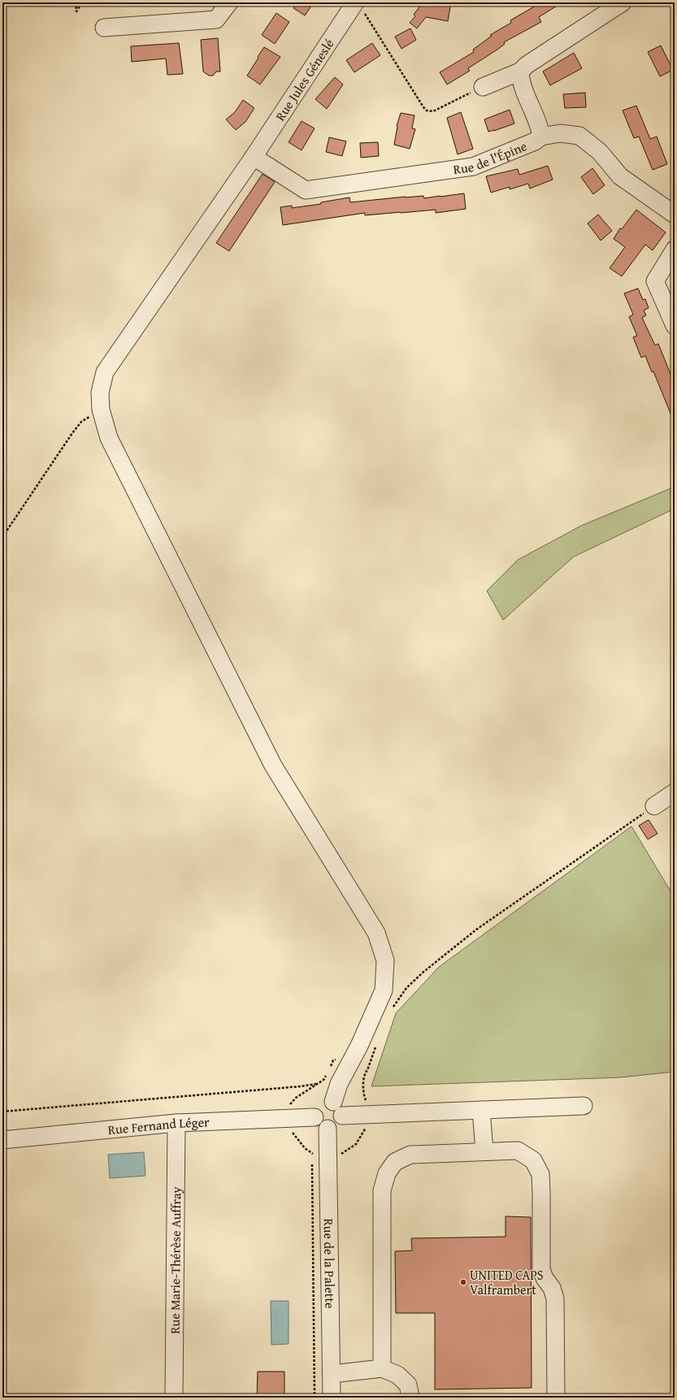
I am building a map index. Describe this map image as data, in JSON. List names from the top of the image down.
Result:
{
  "streets": {
    "street": [
      "Rue Jules Géneslé",
      "Rue de l'Épine",
      "Rue Fernand Léger",
      "Rue Marie-Thérèse Auffray",
      "Rue de la Palette"
    ]
  },
  "crossings": [
    ["Rue Jules Géneslé", "Rue de l'Épine"],
    ["Rue Jules Géneslé", "Rue Fernand Léger"],
    ["Rue Jules Géneslé", "Rue de la Palette"],
    ["Rue Fernand Léger", "Rue Marie-Thérèse Auffray"],
    ["Rue Fernand Léger", "Rue de la Palette"]
  ],
  "places": ["UNITED CAPS Valframbert"]
}
